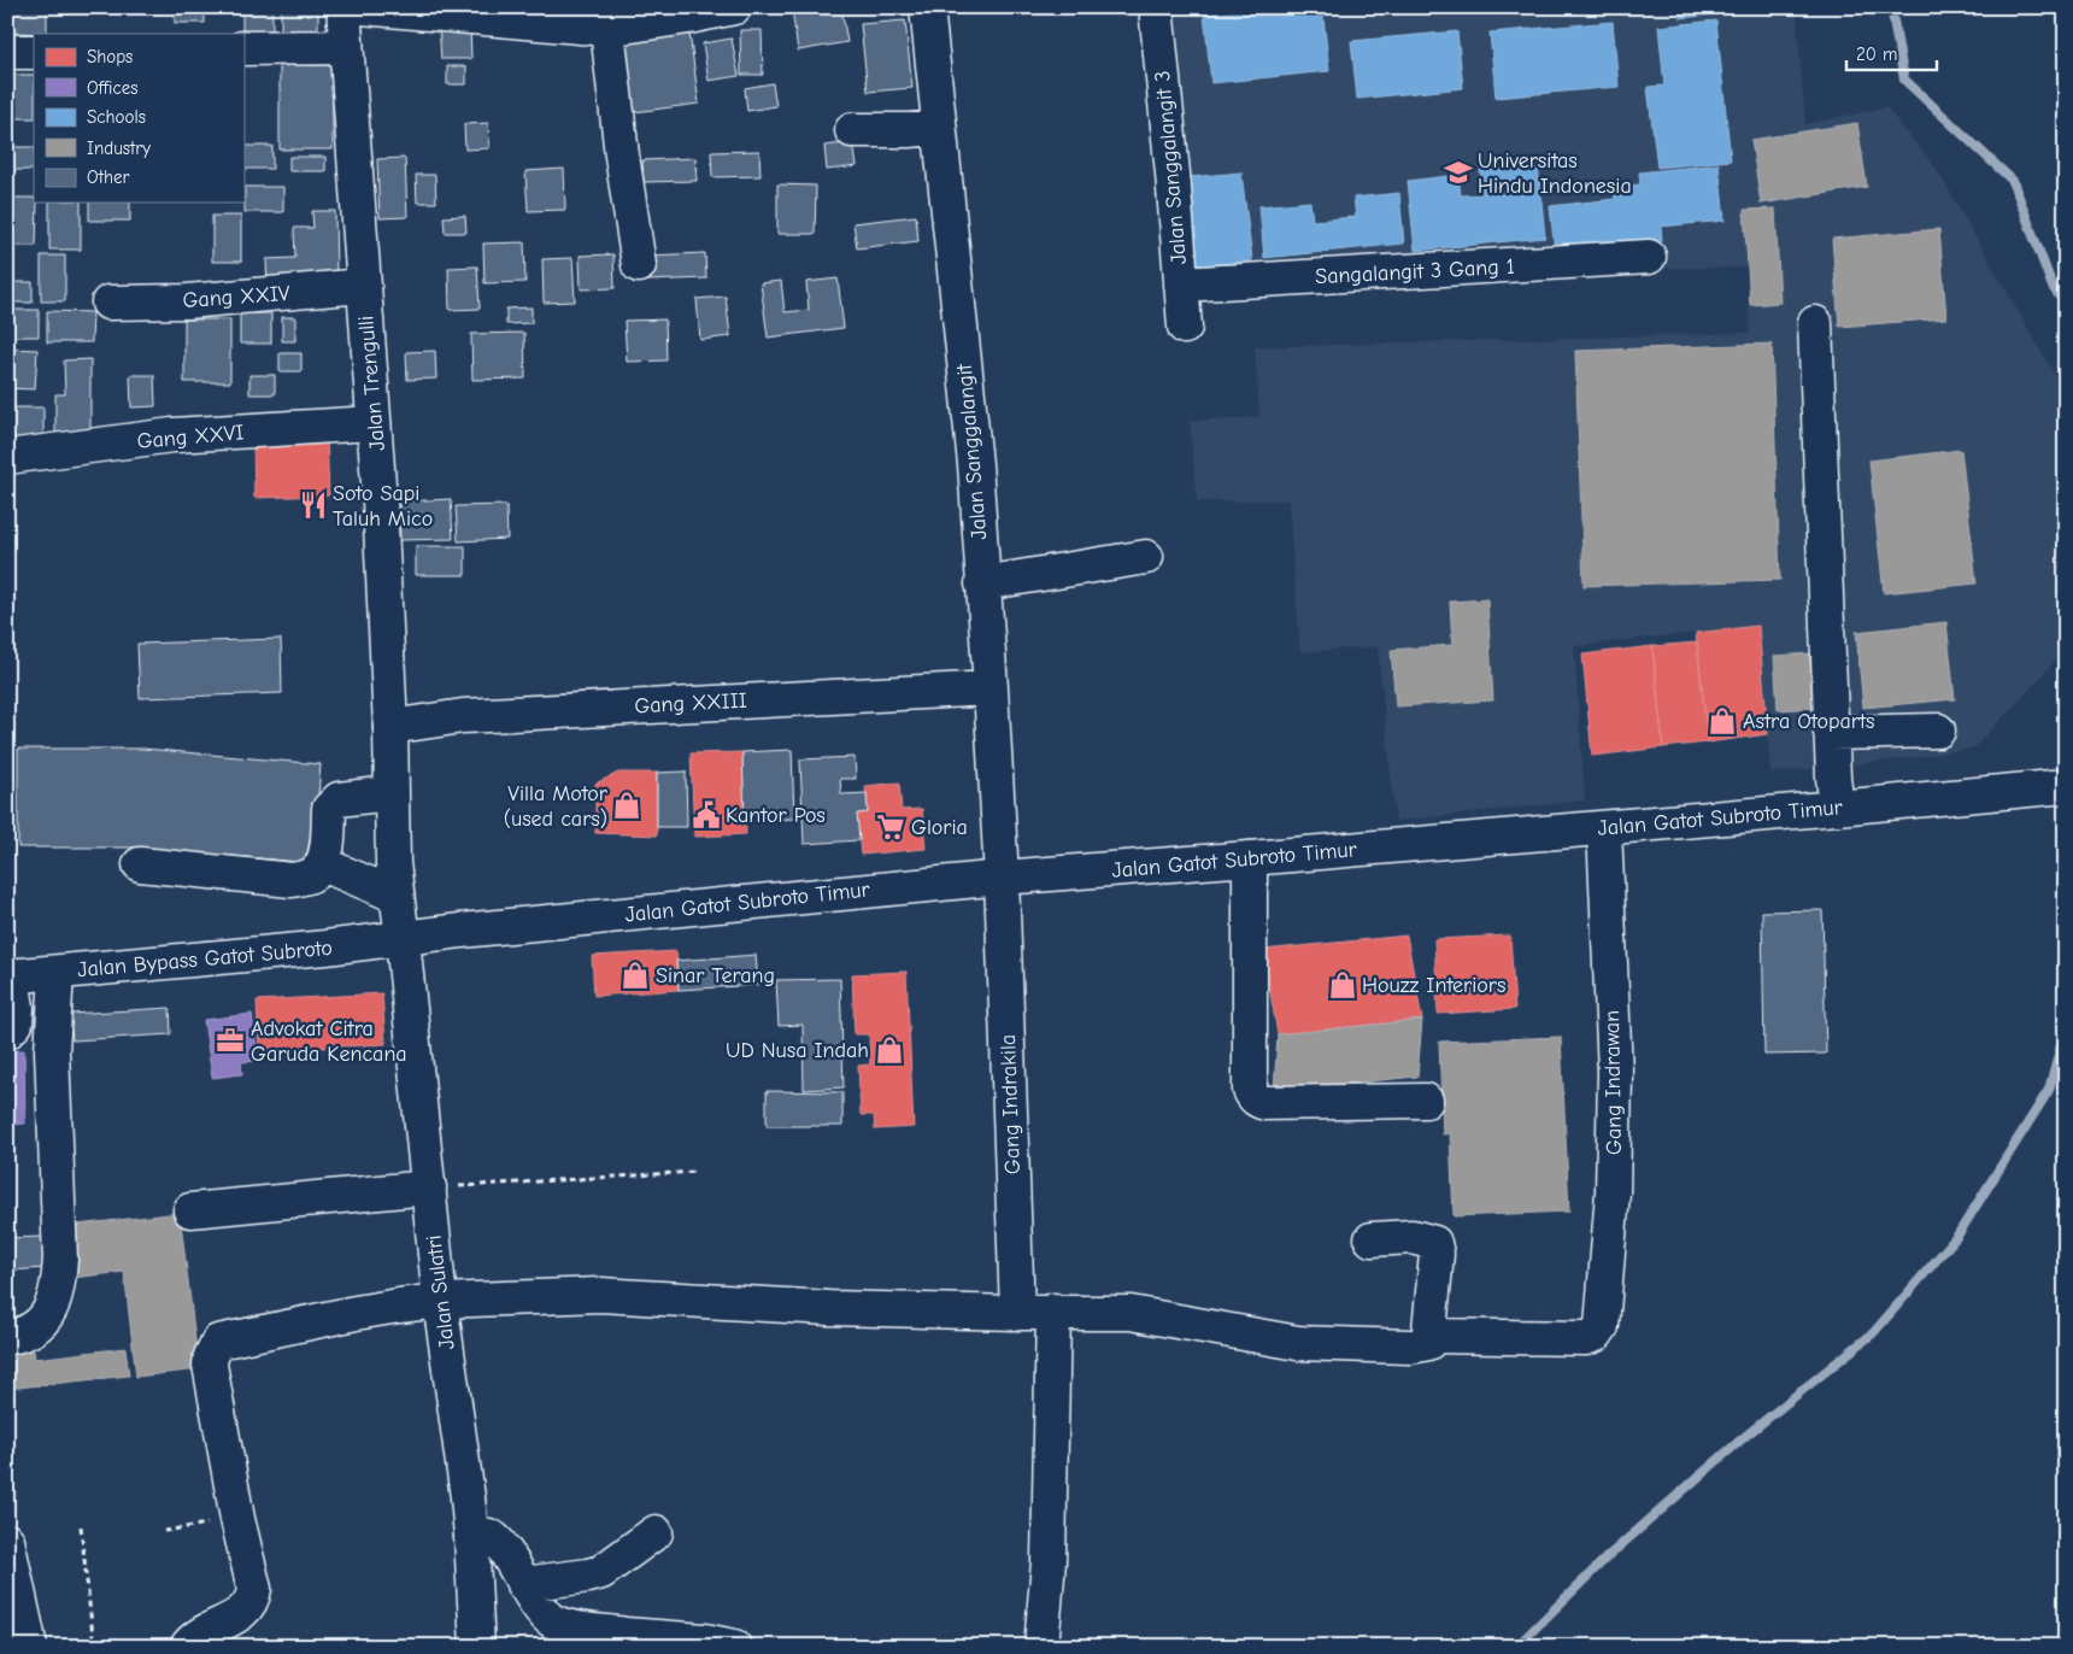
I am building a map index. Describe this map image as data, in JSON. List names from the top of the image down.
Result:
{
  "streets": {
    "main road": [
      "Jalan Sanggalangit 3",
      "Sangalangit 3 Gang 1",
      "Gang XXIV",
      "Jalan Trengulli",
      "Gang XXVI",
      "Jalan Sanggalangit",
      "Gang XXIII",
      "Jalan Gatot Subroto Timur",
      "Jalan Bypass Gatot Subroto",
      "Gang Indrawan",
      "Gang Indrakila",
      "Jalan Sulatri"
    ]
  },
  "crossings": [
    ["Jalan Sanggalangit 3", "Sangalangit 3 Gang 1"],
    ["Gang XXIV", "Jalan Trengulli"],
    ["Jalan Trengulli", "Gang XXVI"],
    ["Jalan Trengulli", "Gang XXIII"],
    ["Jalan Trengulli", "Jalan Gatot Subroto Timur"],
    ["Jalan Trengulli", "Jalan Bypass Gatot Subroto"],
    ["Jalan Trengulli", "Jalan Sulatri"],
    ["Jalan Sanggalangit", "Gang XXIII"],
    ["Jalan Sanggalangit", "Jalan Gatot Subroto Timur"],
    ["Jalan Sanggalangit", "Gang Indrakila"],
    ["Jalan Gatot Subroto Timur", "Jalan Bypass Gatot Subroto"],
    ["Jalan Gatot Subroto Timur", "Gang Indrawan"],
    ["Jalan Gatot Subroto Timur", "Gang Indrakila"],
    ["Jalan Gatot Subroto Timur", "Jalan Sulatri"],
    ["Jalan Bypass Gatot Subroto", "Jalan Sulatri"]
  ],
  "places": {
    "school or university": ["Universitas Hindu Indonesia"],
    "restaurant": ["Soto Sapi Taluh Mico"],
    "shop": [
      "Astra Otoparts",
      "Villa Motor (used cars)",
      "Sinar Terang",
      "Houzz Interiors",
      "UD Nusa Indah"
    ],
    "public building": ["Kantor Pos"],
    "supermarket": ["Gloria"],
    "office": ["Advokat Citra Garuda Kencana"]
  },
  "legend": [
    "Shops",
    "Offices",
    "Schools",
    "Industry",
    "Other"
  ],
  "scale_bar": "20 m"
}
